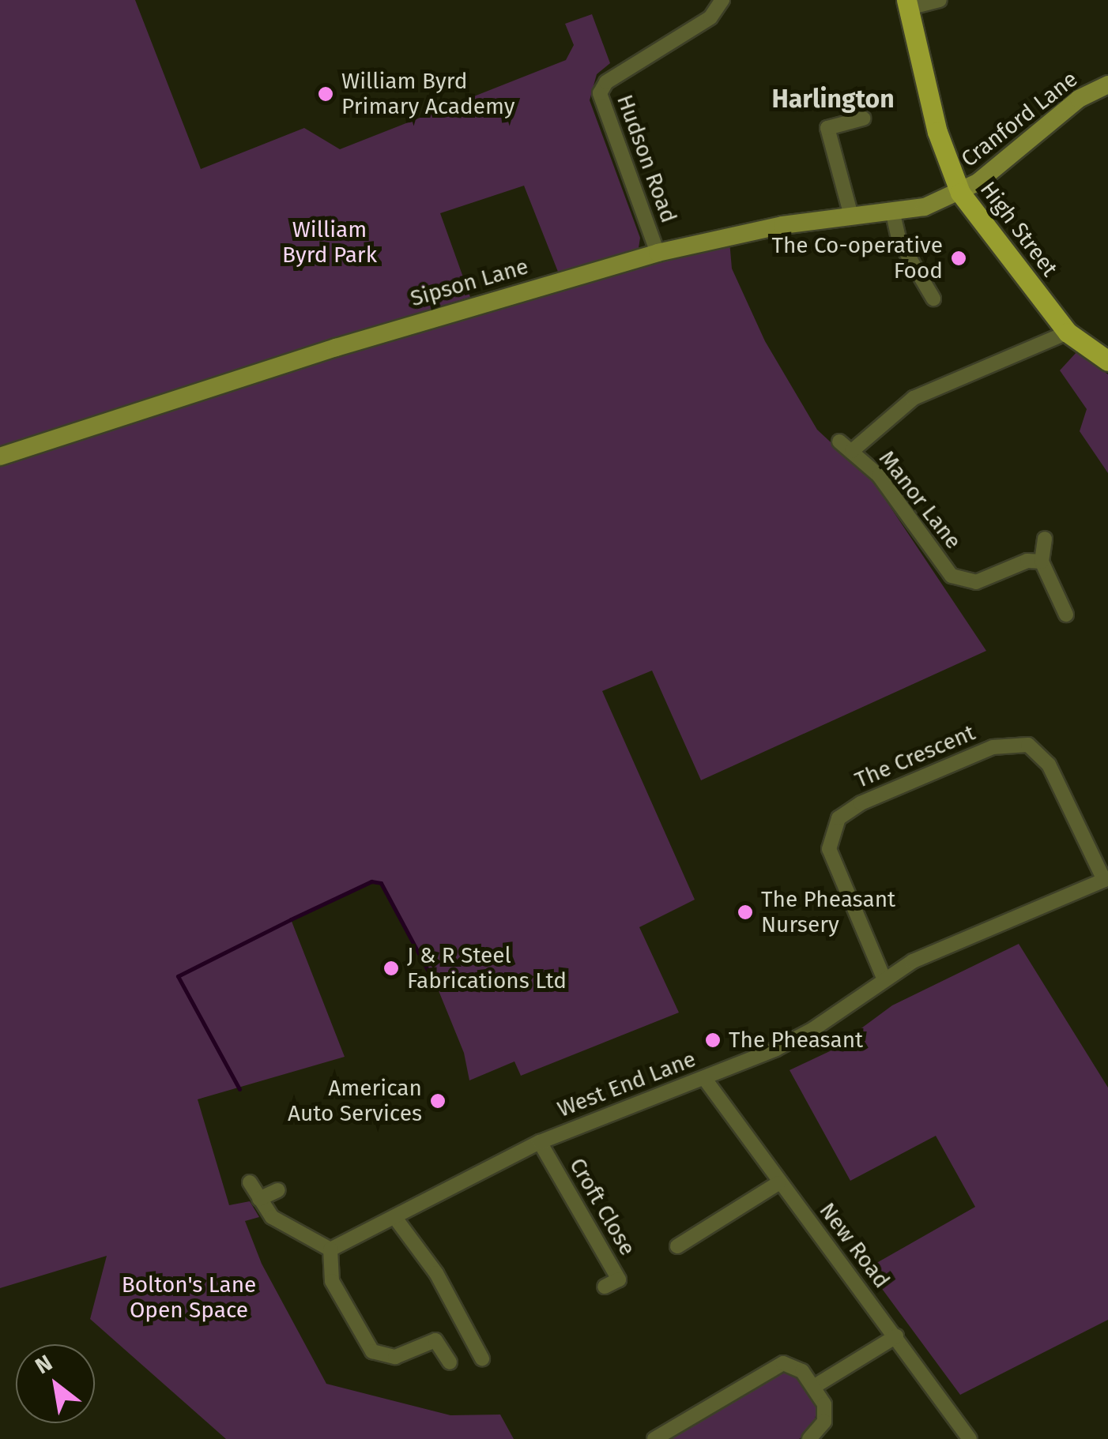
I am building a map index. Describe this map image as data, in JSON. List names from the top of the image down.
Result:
{
  "streets": {
    "main road": ["High Street"],
    "street": [
      "Cranford Lane",
      "Hudson Road",
      "Sipson Lane",
      "Manor Lane",
      "The Crescent",
      "West End Lane",
      "Croft Close",
      "New Road"
    ]
  },
  "crossings": [
    ["Cranford Lane", "High Street"],
    ["Cranford Lane", "Sipson Lane"],
    ["Hudson Road", "Sipson Lane"],
    ["High Street", "Sipson Lane"],
    ["High Street", "Manor Lane"],
    ["The Crescent", "West End Lane"],
    ["West End Lane", "Croft Close"],
    ["West End Lane", "New Road"]
  ],
  "districts": ["Harlington"],
  "parks": ["William Byrd Park", "Bolton's Lane Open Space"],
  "places": [
    "William Byrd Primary Academy",
    "The Co-operative Food",
    "The Pheasant Nursery",
    "J & R Steel Fabrications Ltd",
    "The Pheasant",
    "American Auto Services"
  ],
  "north": "top left"
}
